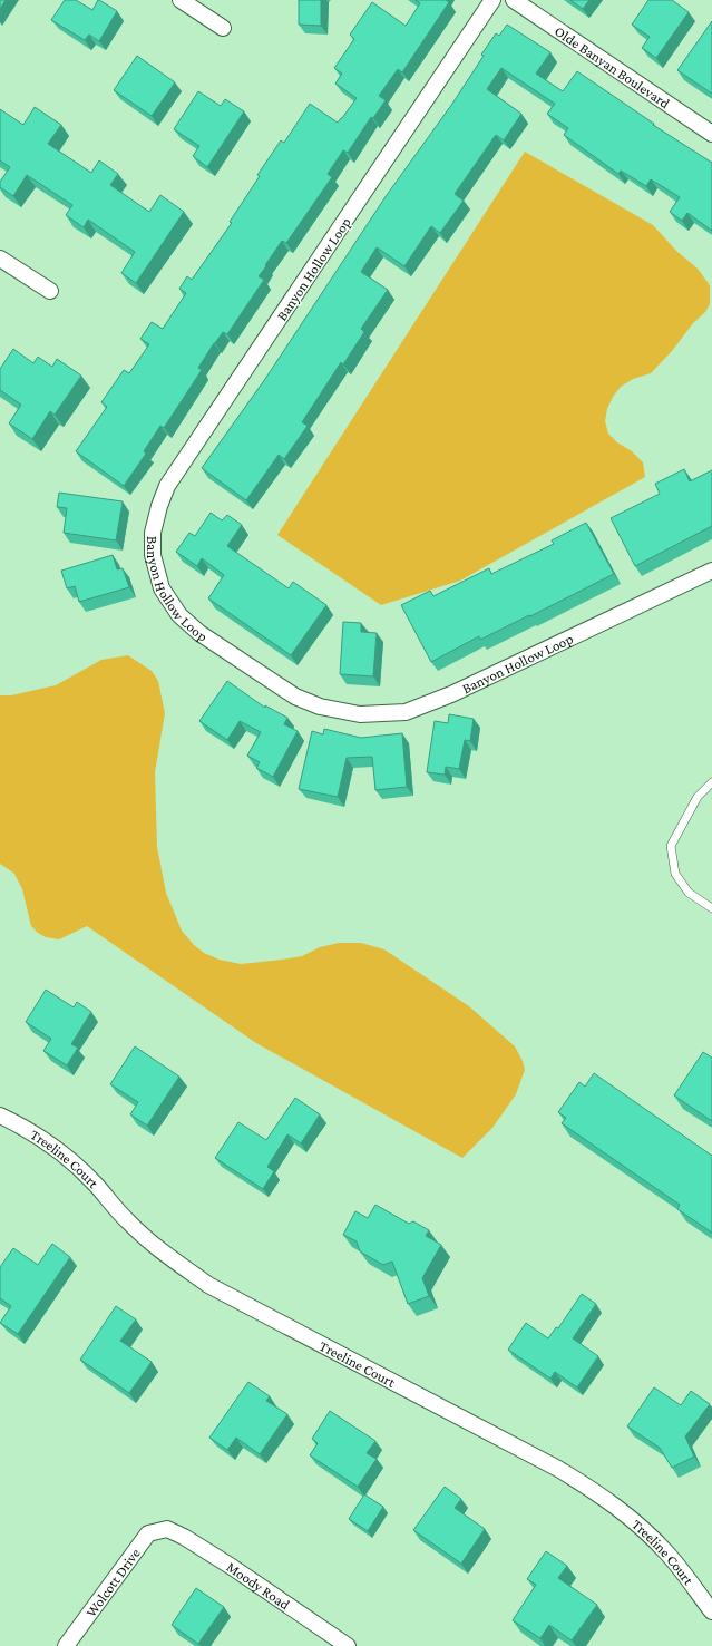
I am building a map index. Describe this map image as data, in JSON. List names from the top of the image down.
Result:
{
  "streets": {
    "street": [
      "Olde Banyan Boulevard",
      "Banyon Hollow Loop",
      "Treeline Court",
      "Wolcott Drive",
      "Moody Road"
    ]
  },
  "crossings": [
    ["Wolcott Drive", "Moody Road"]
  ]
}
